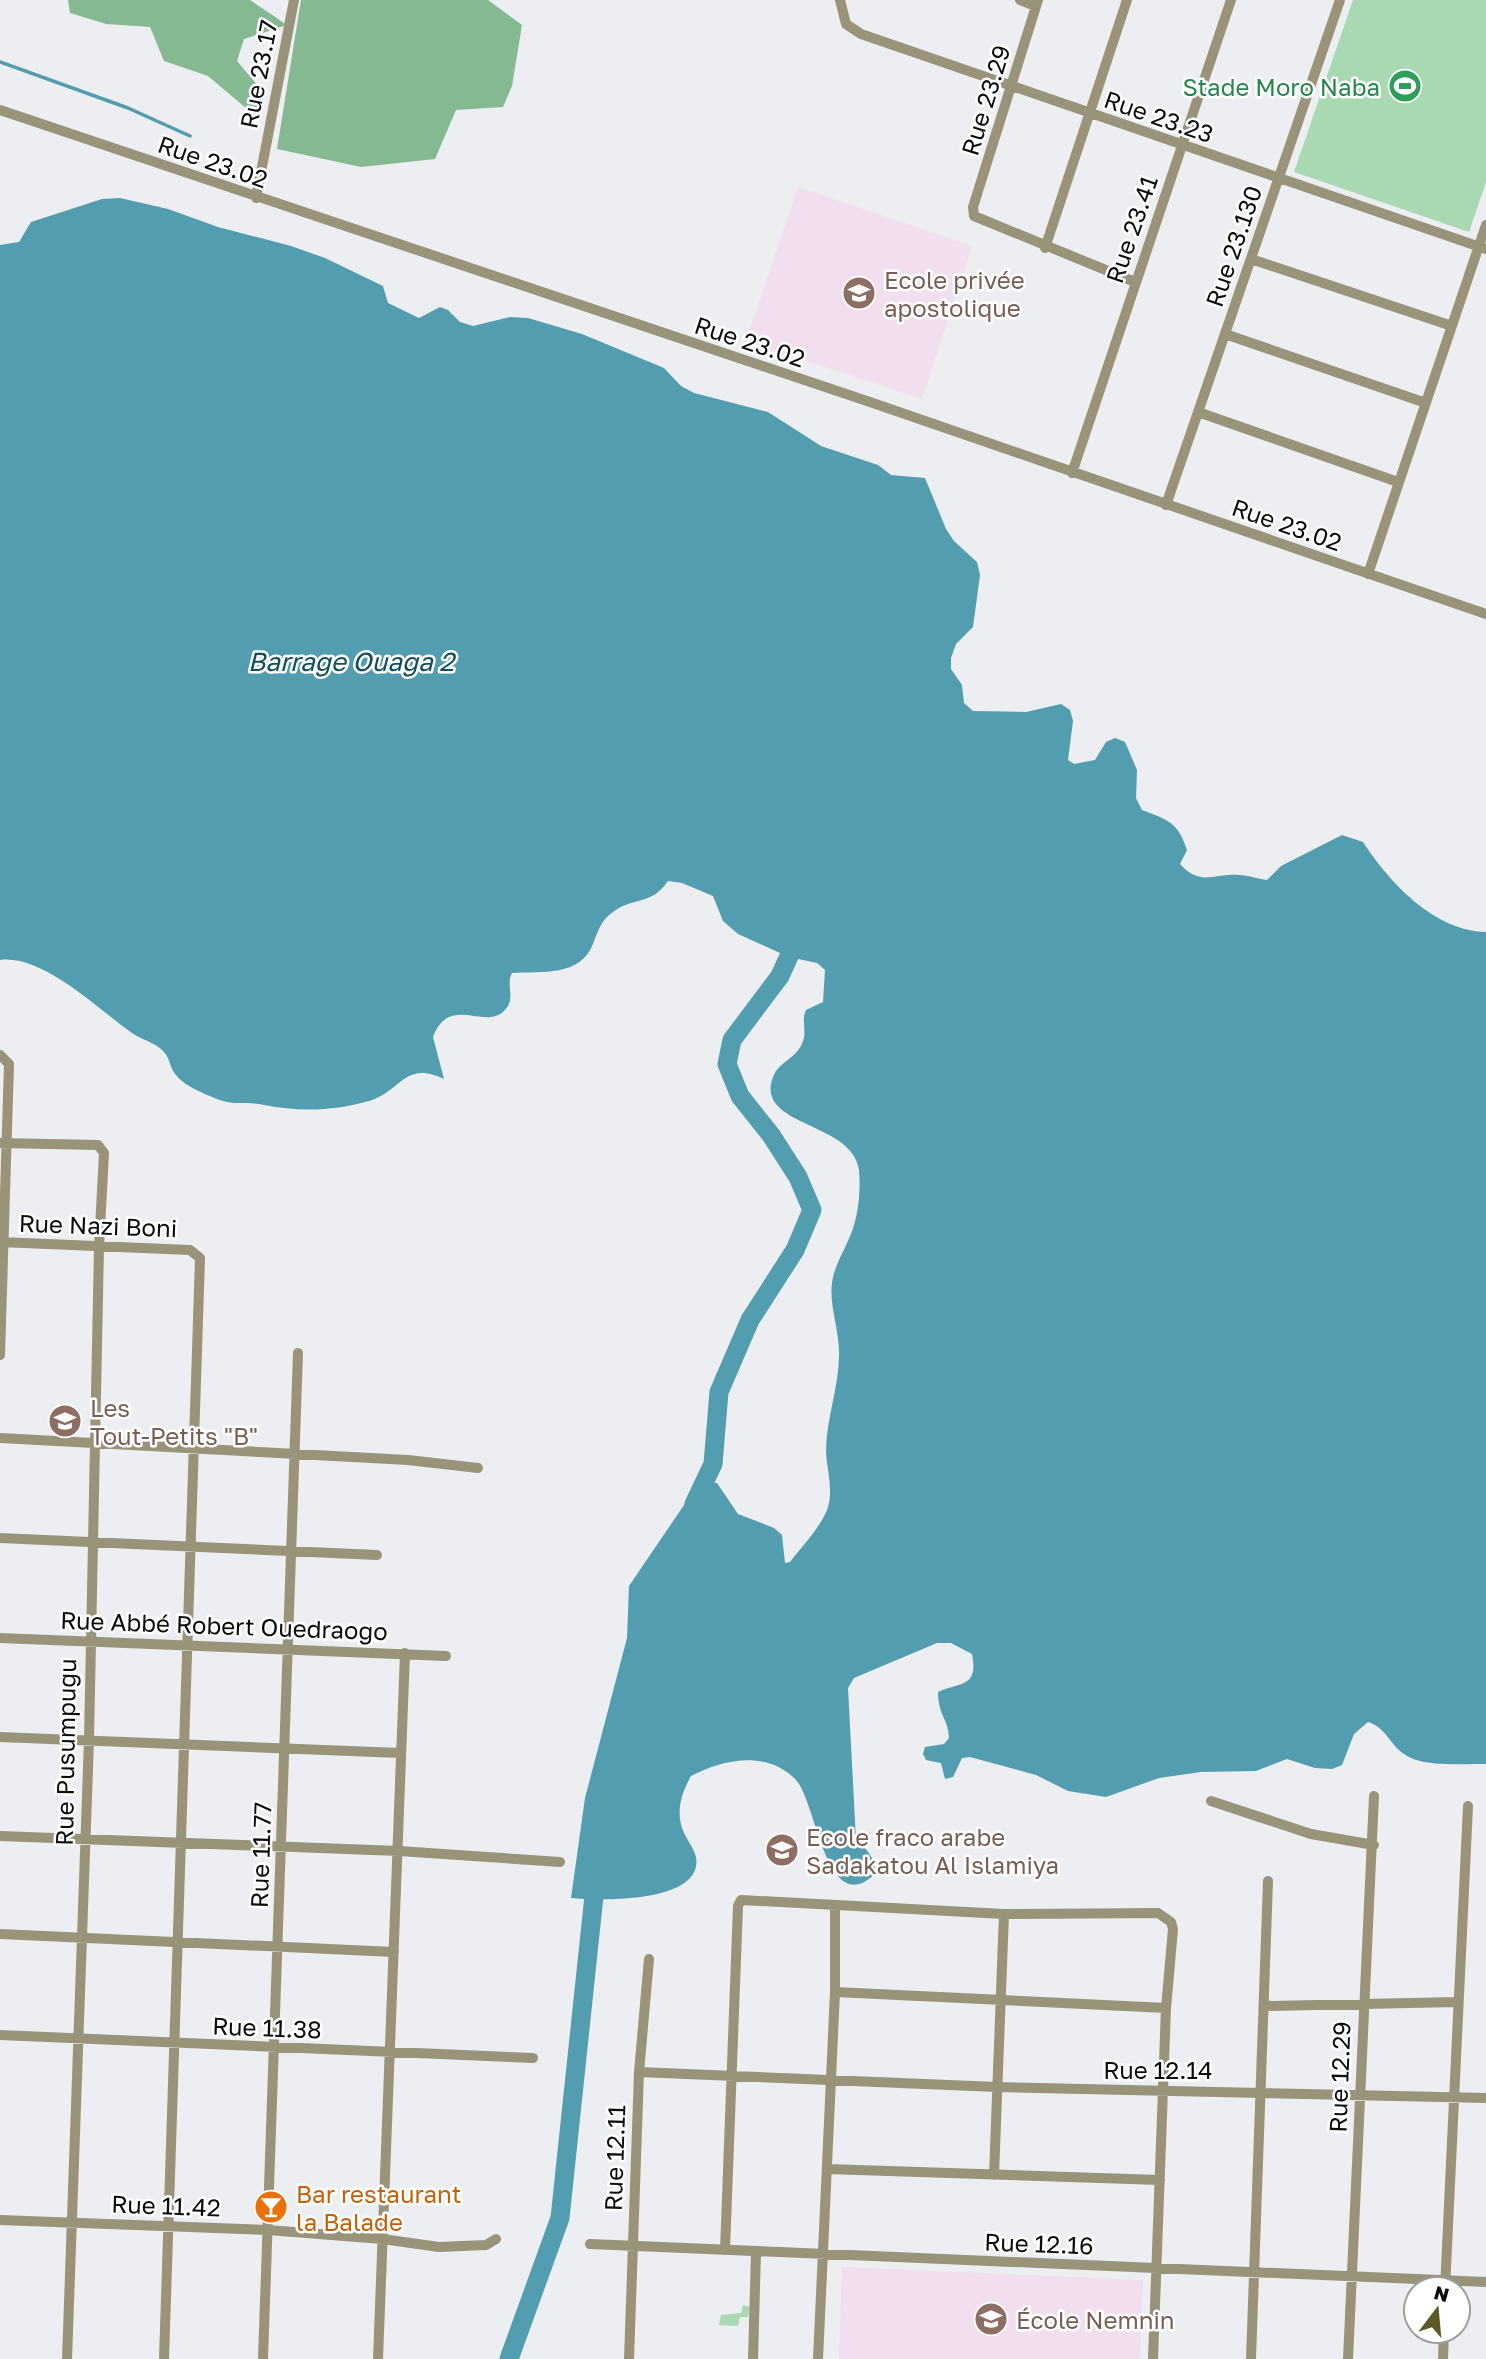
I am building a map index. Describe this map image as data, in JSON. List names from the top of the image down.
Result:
{
  "streets": {
    "street": [
      "Rue 23.17",
      "Rue 23.29",
      "Rue 23.23",
      "Rue 23.02",
      "Rue 23.41",
      "Rue 23.130",
      "Rue Nazi Boni",
      "Rue Abbé Robert Ouedraogo",
      "Rue Pusumpugu",
      "Rue 11.77",
      "Rue 11.38",
      "Rue 12.14",
      "Rue 12.29",
      "Rue 12.11",
      "Rue 11.42",
      "Rue 12.16"
    ]
  },
  "crossings": [
    ["Rue 23.17", "Rue 23.02"],
    ["Rue 23.29", "Rue 23.23"],
    ["Rue 23.23", "Rue 23.41"],
    ["Rue 23.23", "Rue 23.130"],
    ["Rue 23.02", "Rue 23.41"],
    ["Rue 23.02", "Rue 23.130"],
    ["Rue Nazi Boni", "Rue Pusumpugu"],
    ["Rue Abbé Robert Ouedraogo", "Rue Pusumpugu"],
    ["Rue Abbé Robert Ouedraogo", "Rue 11.77"],
    ["Rue Pusumpugu", "Rue 11.38"],
    ["Rue Pusumpugu", "Rue 11.42"],
    ["Rue 11.77", "Rue 11.38"],
    ["Rue 11.77", "Rue 11.42"],
    ["Rue 12.14", "Rue 12.29"],
    ["Rue 12.14", "Rue 12.11"],
    ["Rue 12.29", "Rue 12.16"],
    ["Rue 12.11", "Rue 12.16"]
  ],
  "water": ["Barrage Ouaga 2"],
  "places": {
    "sports": ["Stade Moro Naba"],
    "school or university": [
      "Ecole privée apostolique",
      "Les Tout-Petits \"B\"",
      "Ecole fraco arabe Sadakatou Al Islamiya",
      "École Nemnin"
    ],
    "bar": ["Bar restaurant la Balade"]
  },
  "north": "top"
}
